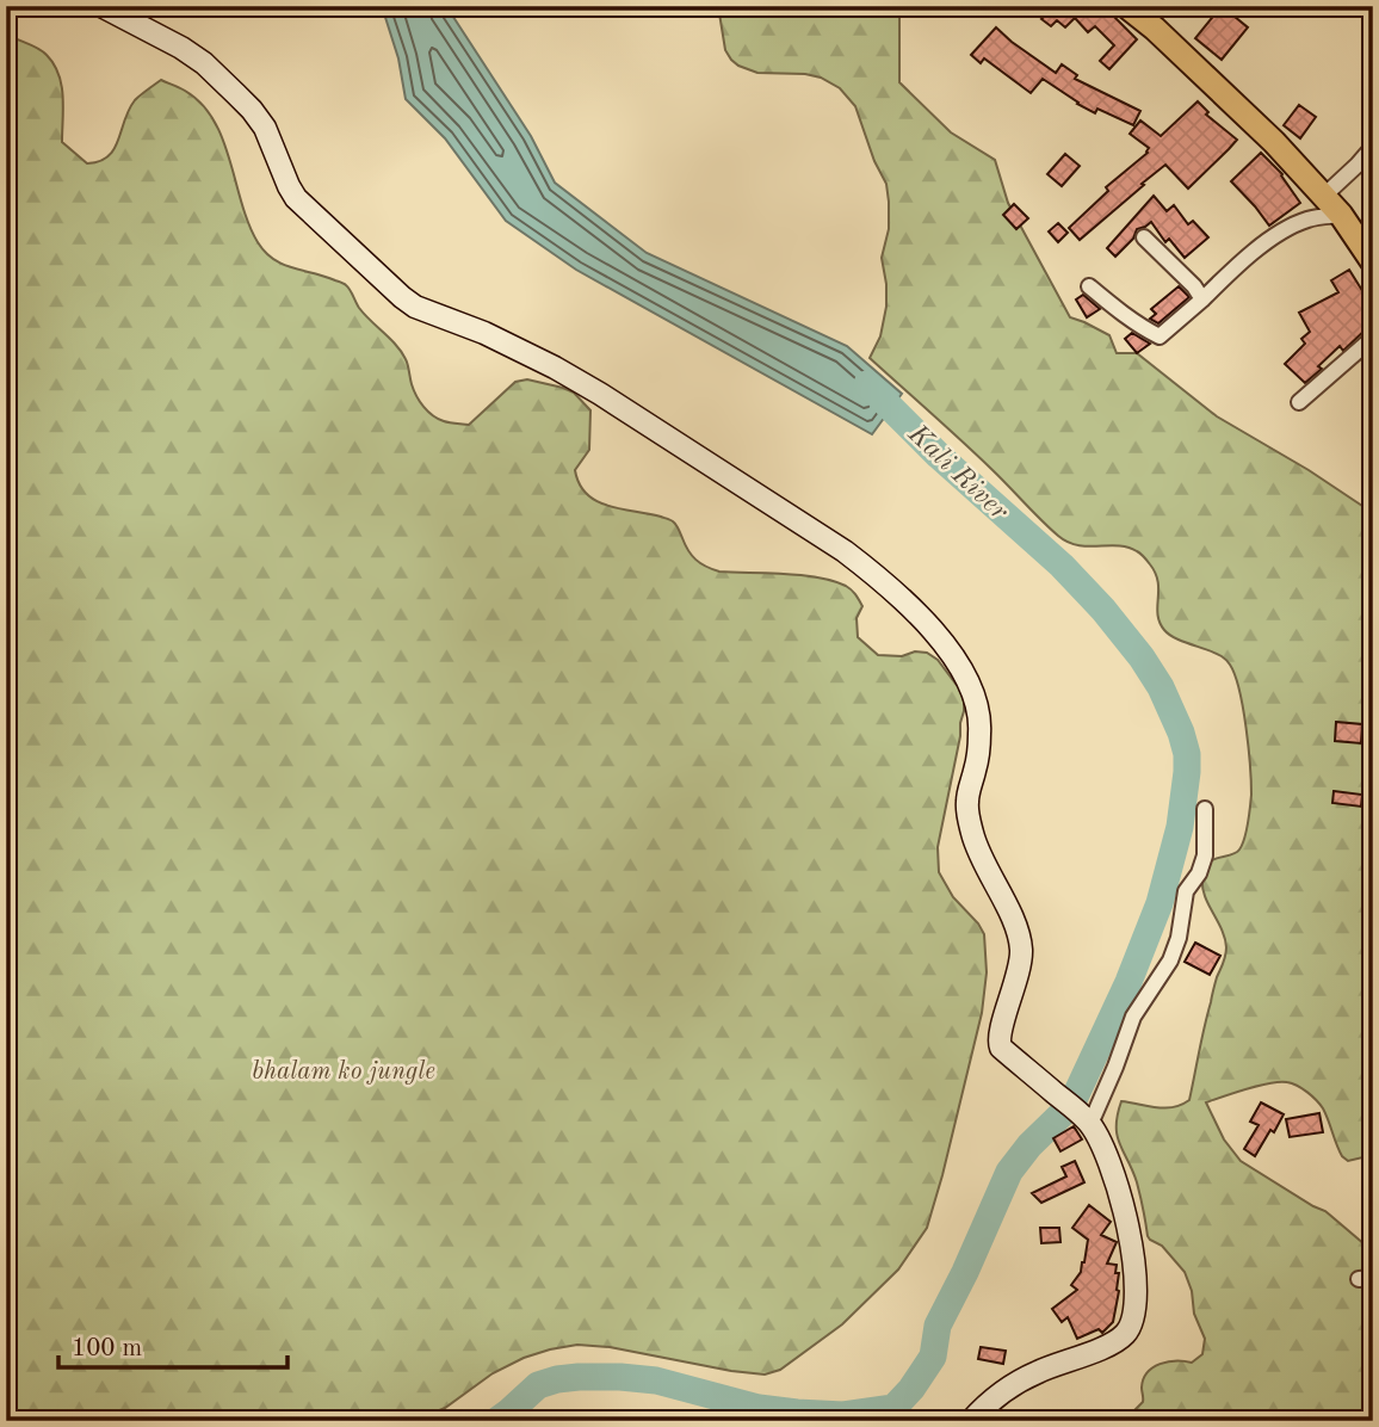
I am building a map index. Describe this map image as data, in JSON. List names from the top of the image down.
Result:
{
  "water": ["Kali River"],
  "parks": ["bhalam ko jungle"],
  "scale_bar": "100 m"
}
